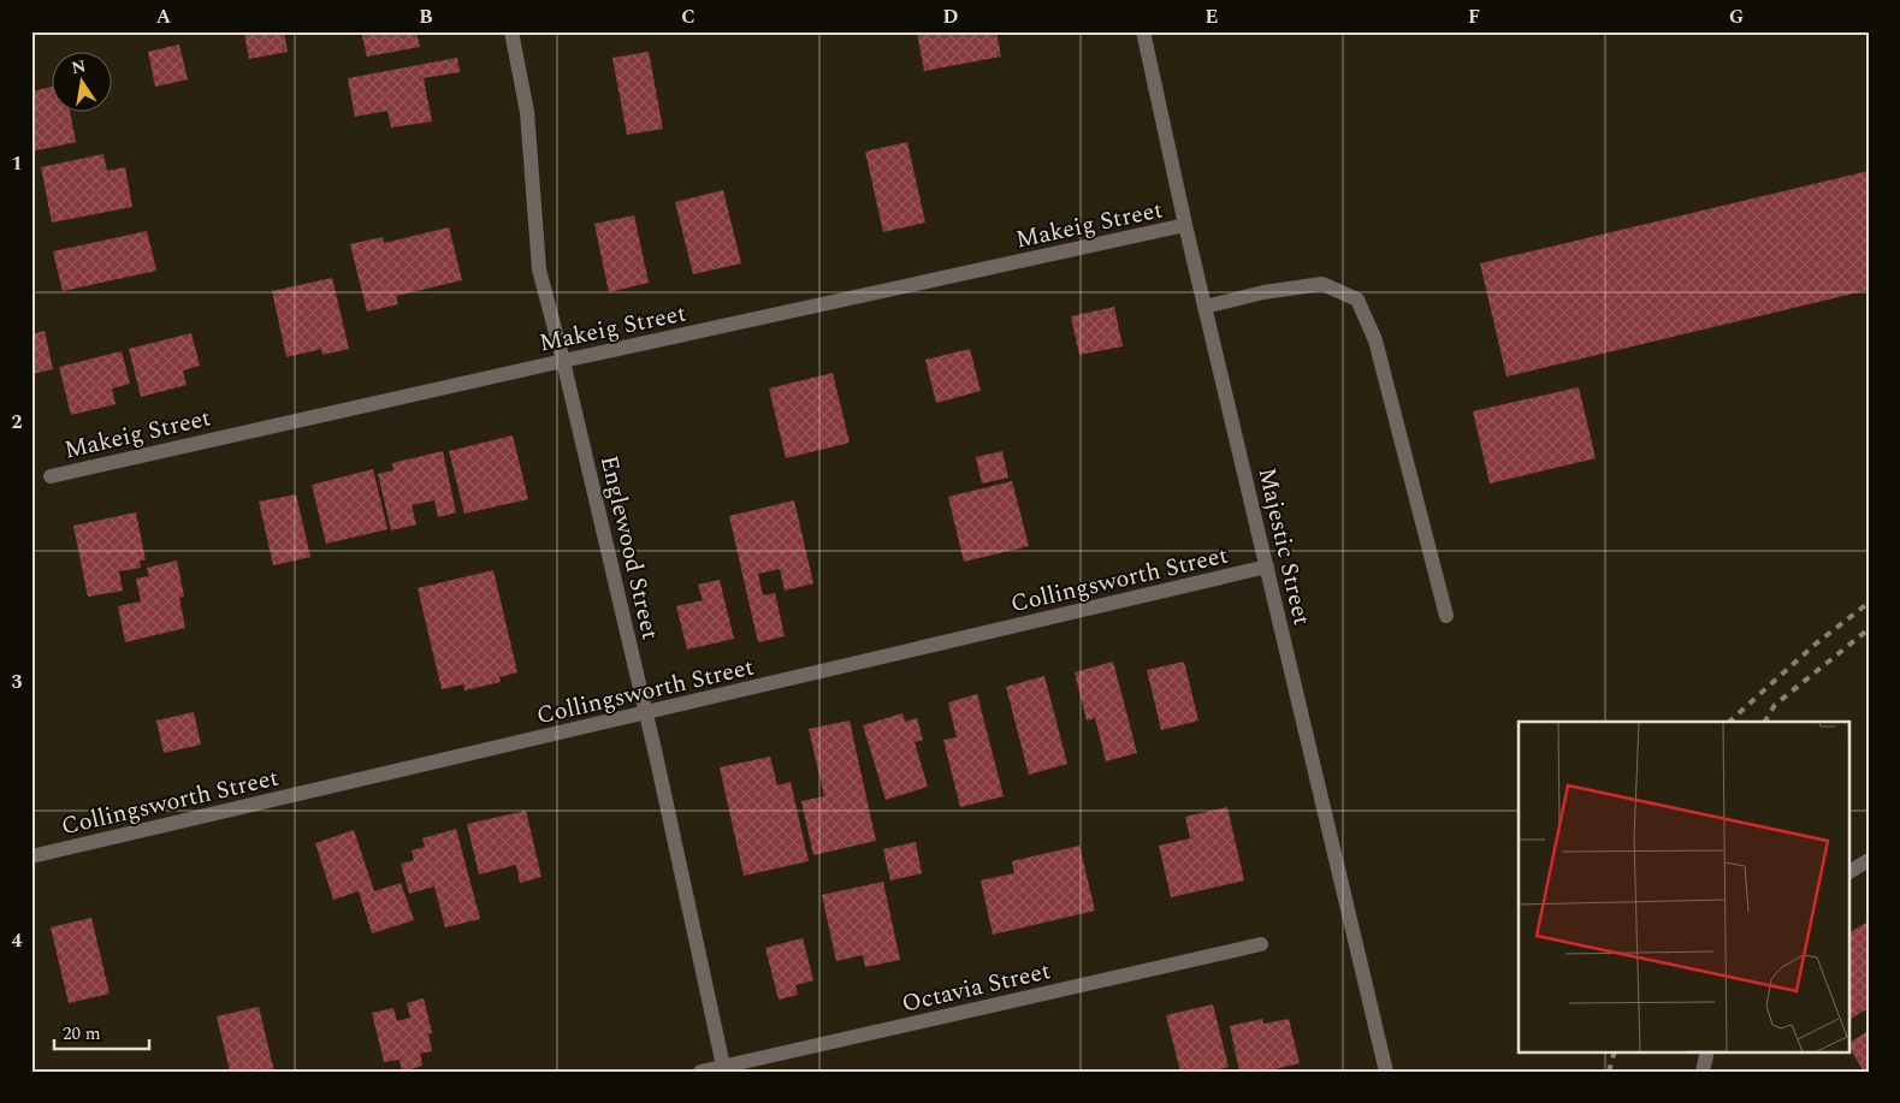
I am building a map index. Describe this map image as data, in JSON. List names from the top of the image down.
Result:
{
  "streets": {
    "street": [
      "Makeig Street",
      "Majestic Street",
      "Englewood Street",
      "Collingsworth Street",
      "Octavia Street"
    ]
  },
  "crossings": [
    ["Makeig Street", "Majestic Street"],
    ["Makeig Street", "Englewood Street"],
    ["Majestic Street", "Collingsworth Street"],
    ["Englewood Street", "Collingsworth Street"],
    ["Englewood Street", "Octavia Street"]
  ],
  "scale_bar": "20 m",
  "north": "top",
  "grid": {
    "columns": [
      "A",
      "B",
      "C",
      "D",
      "E",
      "F",
      "G"
    ],
    "rows": [
      "1",
      "2",
      "3",
      "4"
    ]
  }
}
